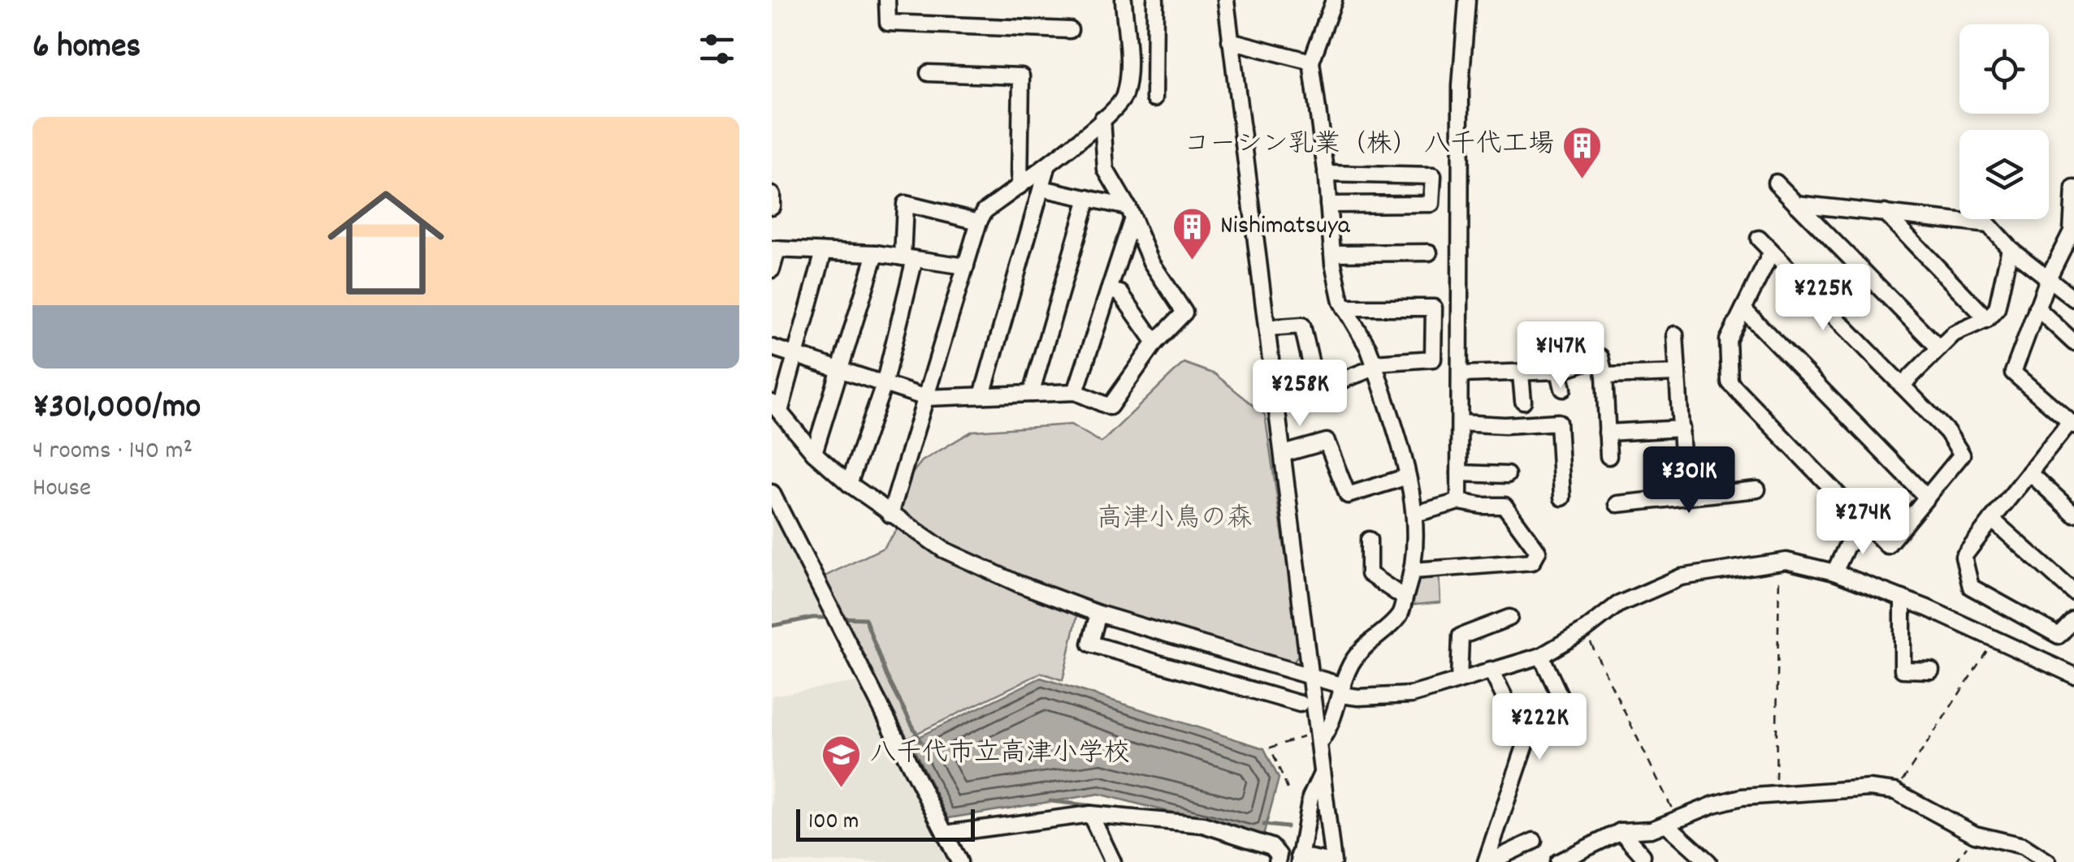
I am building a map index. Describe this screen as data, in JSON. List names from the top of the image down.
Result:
{
  "parks": ["高津小鳥の森"],
  "places": {
    "building": ["コーシン乳業（株） 八千代工場", "Nishimatsuya"],
    "school or university": ["八千代市立高津小学校"]
  },
  "scale_bar": "100 m",
  "page": {
    "heading": "6 homes",
    "list": [
      {
        "name": "¥301,000/mo",
        "note": "4 rooms · 140 m² · House"
      }
    ],
    "price": [
      "¥225K",
      "¥147K",
      "¥258K",
      "¥301K",
      "¥274K",
      "¥222K"
    ],
    "scale": "100 m"
  }
}
